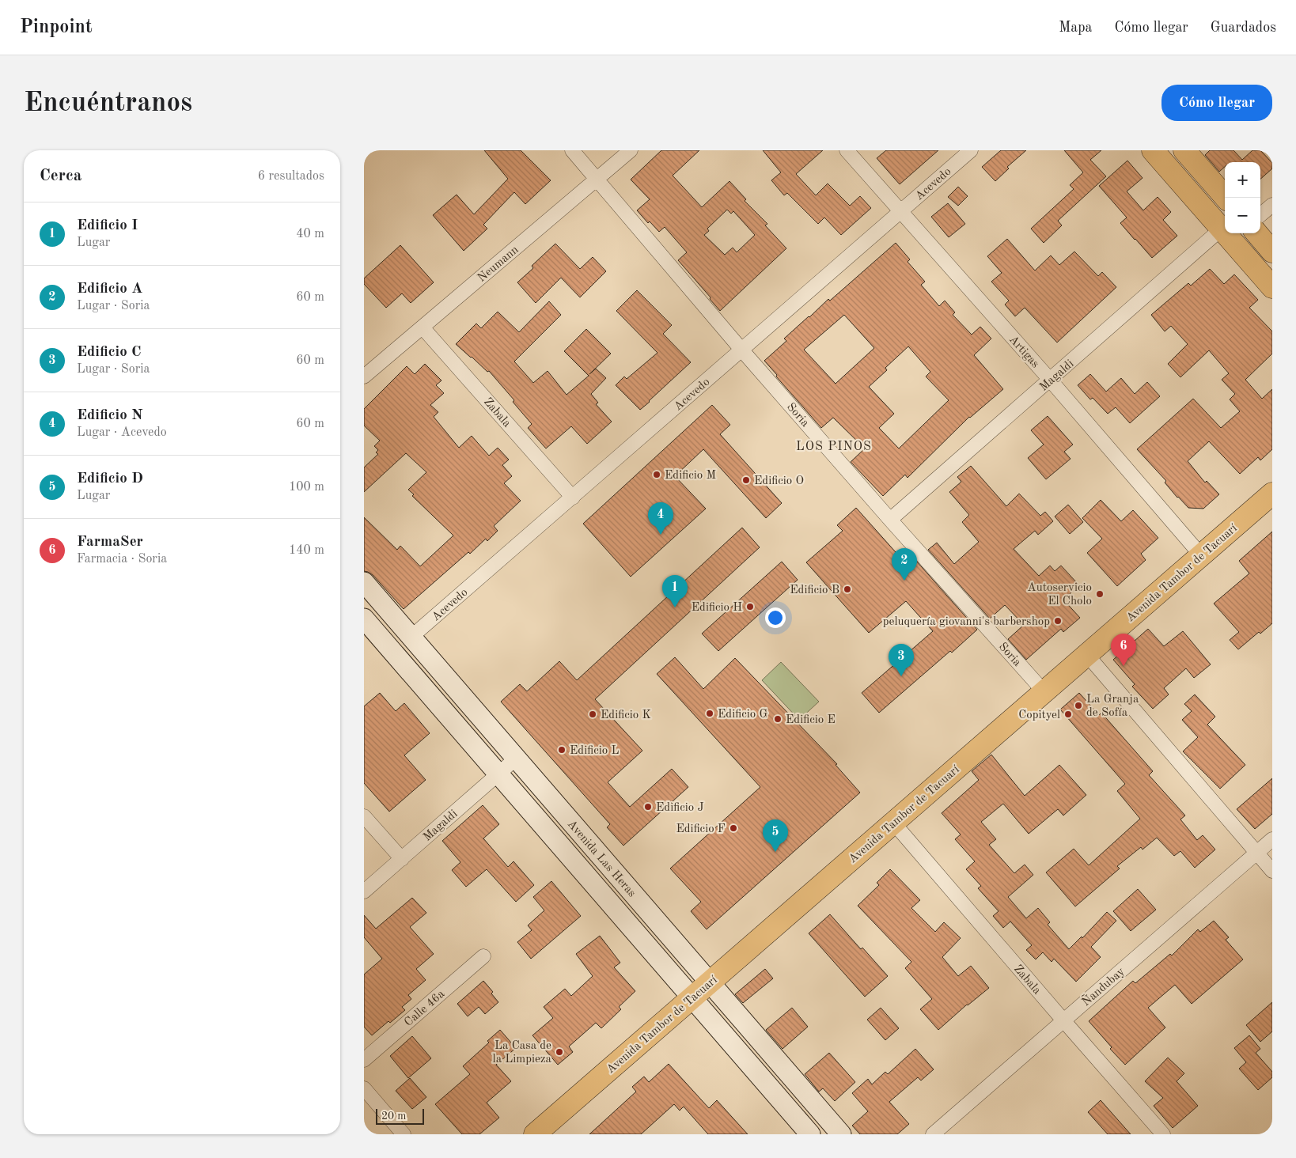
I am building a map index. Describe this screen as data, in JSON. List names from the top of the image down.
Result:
{
  "streets": {
    "main road": ["Avenida Tambor de Tacuarí", "Avenida Las Heras"],
    "street": [
      "Acevedo",
      "Neumann",
      "Artigas",
      "Magaldi",
      "Zabala",
      "Soria",
      "Ñandubay",
      "Calle 46a"
    ]
  },
  "crossings": [
    ["Acevedo", "Artigas"],
    ["Acevedo", "Zabala"],
    ["Acevedo", "Soria"],
    ["Acevedo", "Avenida Las Heras"],
    ["Neumann", "Zabala"],
    ["Neumann", "Soria"],
    ["Artigas", "Magaldi"],
    ["Artigas", "Avenida Tambor de Tacuarí"],
    ["Magaldi", "Soria"],
    ["Magaldi", "Avenida Las Heras"],
    ["Zabala", "Avenida Tambor de Tacuarí"],
    ["Zabala", "Ñandubay"],
    ["Soria", "Avenida Tambor de Tacuarí"],
    ["Avenida Tambor de Tacuarí", "Avenida Las Heras"]
  ],
  "districts": ["LOS PINOS"],
  "places": [
    "Edificio M",
    "Edificio O",
    "Edificio B",
    "Autoservicio El Cholo",
    "Edificio H",
    "peluquería giovanni's barbershop",
    "La Granja de Sofía",
    "Edificio G",
    "Edificio K",
    "Copityel",
    "Edificio E",
    "Edificio L",
    "Edificio J",
    "Edificio F",
    "La Casa de la Limpieza"
  ],
  "scale_bar": "20 m",
  "page": {
    "header": "Pinpoint",
    "nav": ["Mapa", "Cómo llegar", "Guardados"],
    "buttons": "Cómo llegar",
    "title": "Encuéntranos",
    "heading": ["Cerca", "6 resultados"],
    "map_buttons": ["+", "−"],
    "list": [
      {
        "mark": "1",
        "name": "Edificio I",
        "note": "Lugar",
        "value": "40 m"
      },
      {
        "mark": "2",
        "name": "Edificio A",
        "note": "Lugar · Soria",
        "value": "60 m"
      },
      {
        "mark": "3",
        "name": "Edificio C",
        "note": "Lugar · Soria",
        "value": "60 m"
      },
      {
        "mark": "4",
        "name": "Edificio N",
        "note": "Lugar · Acevedo",
        "value": "60 m"
      },
      {
        "mark": "5",
        "name": "Edificio D",
        "note": "Lugar",
        "value": "100 m"
      },
      {
        "mark": "6",
        "name": "FarmaSer",
        "note": "Farmacia · Soria",
        "value": "140 m"
      }
    ],
    "pins": [
      "4",
      "2",
      "1",
      "6",
      "3",
      "5"
    ],
    "scale": "20 m"
  }
}
